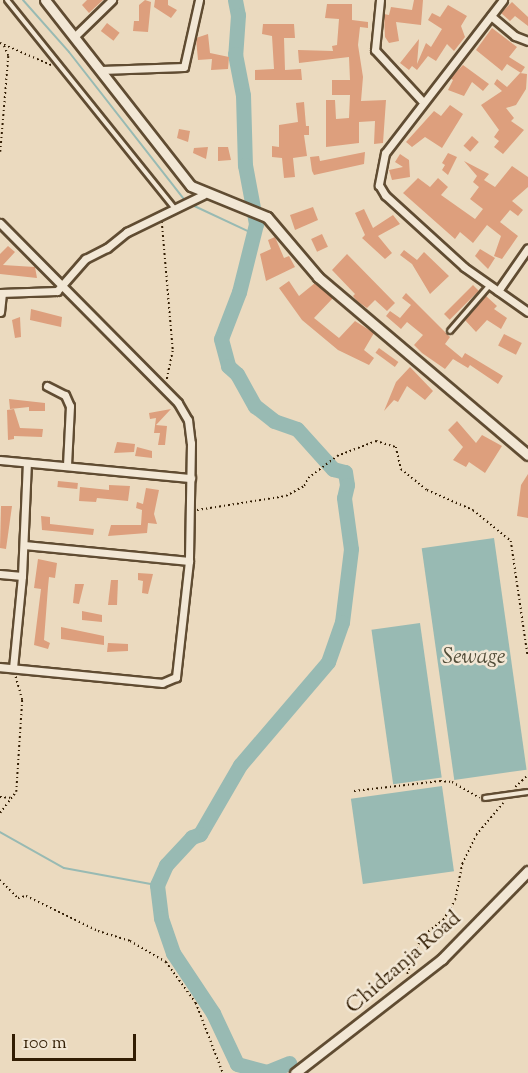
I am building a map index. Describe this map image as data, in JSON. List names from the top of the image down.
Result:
{
  "streets": {
    "street": ["Chidzanja Road"]
  },
  "water": ["Sewage"],
  "scale_bar": "100 m"
}
